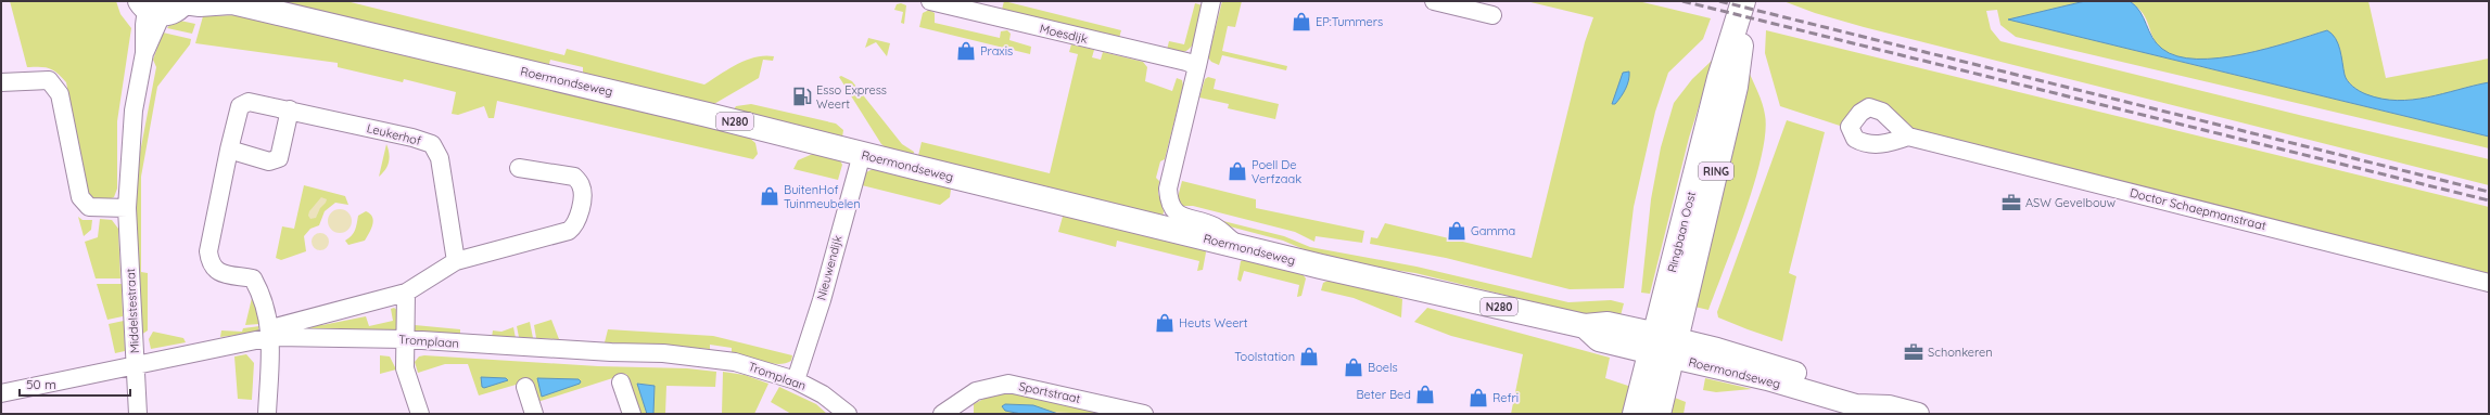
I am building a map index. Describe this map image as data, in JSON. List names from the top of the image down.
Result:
{
  "streets": {
    "main road": [
      "Roermondseweg",
      "N280",
      "RING",
      "Ringbaan Oost"
    ],
    "street": [
      "Moesdijk",
      "Leukerhof",
      "Doctor Schaepmanstraat",
      "Nieuwendijk",
      "Middelstestraat",
      "Tromplaan",
      "Sportstraat"
    ]
  },
  "crossings": [
    ["Roermondseweg", "N280"],
    ["Roermondseweg", "Ringbaan Oost"],
    ["Roermondseweg", "Nieuwendijk"],
    ["N280", "Middelstestraat"],
    ["Leukerhof", "Tromplaan"],
    ["Nieuwendijk", "Tromplaan"],
    ["Middelstestraat", "Tromplaan"]
  ],
  "places": {
    "shop": [
      "EP:Tummers",
      "Praxis",
      "Poell De Verfzaak",
      "BuitenHof Tuinmeubelen",
      "Gamma",
      "Heuts Weert",
      "Toolstation",
      "Boels",
      "Beter Bed",
      "Refri"
    ],
    "fuel station": ["Esso Express Weert"],
    "office": ["ASW Gevelbouw", "Schonkeren"]
  },
  "scale_bar": "50 m"
}
